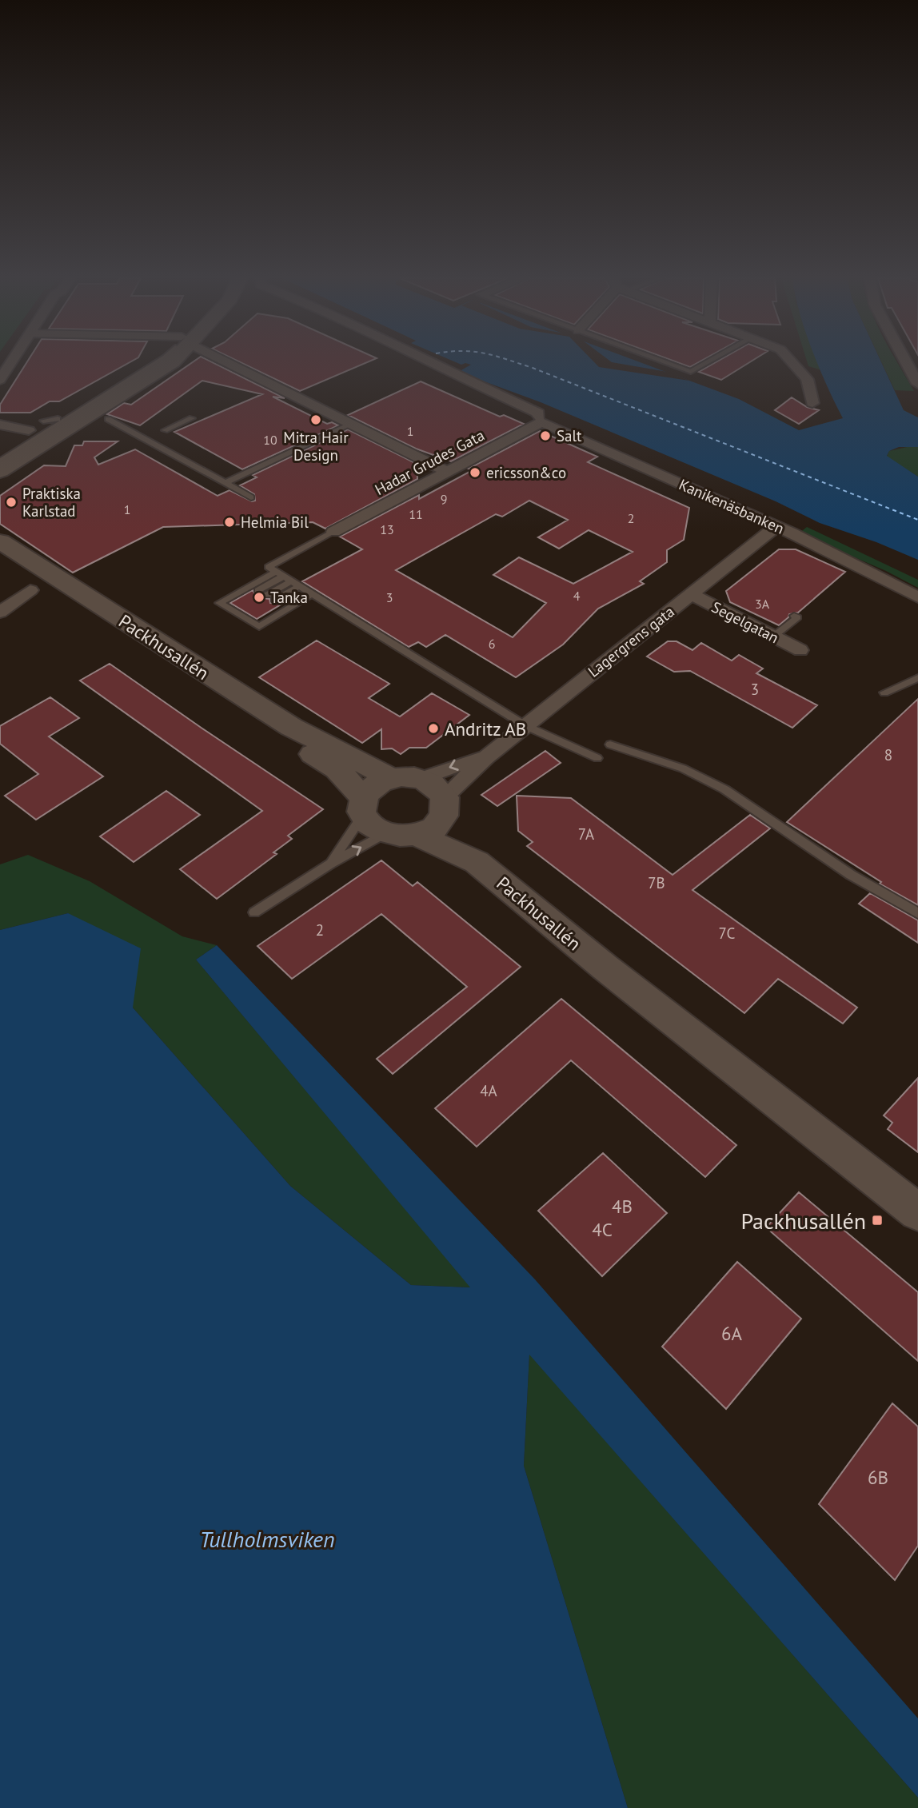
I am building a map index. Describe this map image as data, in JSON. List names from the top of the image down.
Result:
{
  "streets": {
    "street": [
      "Hadar Grudes Gata",
      "Kanikenäsbanken",
      "Segelgatan",
      "Lagergrens gata",
      "Packhusallén"
    ]
  },
  "crossings": [
    ["Hadar Grudes Gata", "Kanikenäsbanken"],
    ["Kanikenäsbanken", "Lagergrens gata"],
    ["Segelgatan", "Lagergrens gata"],
    ["Lagergrens gata", "Packhusallén"]
  ],
  "water": ["Tullholmsviken"],
  "places": {
    "other": [
      "Mitra Hair Design",
      "Salt",
      "ericsson&co",
      "Praktiska Karlstad",
      "Helmia Bil",
      "Tanka",
      "Andritz AB"
    ],
    "transit": ["Packhusallén"]
  },
  "house_numbers": [
    "1",
    "10",
    "9",
    "1",
    "11",
    "2",
    "13",
    "4",
    "3",
    "3A",
    "6",
    "3",
    "8",
    "7A",
    "7B",
    "2",
    "7C",
    "4A",
    "4B",
    "4C",
    "6A",
    "6B"
  ]
}
